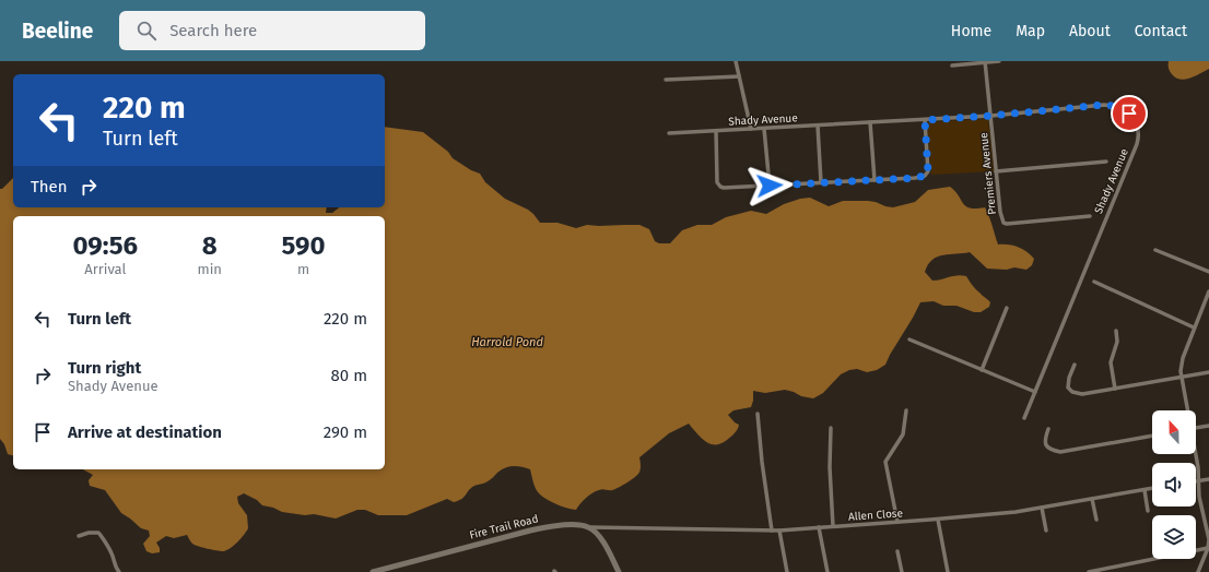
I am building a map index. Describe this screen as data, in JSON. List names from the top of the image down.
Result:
{
  "streets": {
    "street": [
      "Shady Avenue",
      "Premiers Avenue",
      "Allen Close",
      "Fire Trail Road"
    ]
  },
  "crossings": [
    ["Shady Avenue", "Premiers Avenue"],
    ["Allen Close", "Fire Trail Road"]
  ],
  "water": ["Harrold Pond"],
  "north": "top",
  "page": {
    "header": "Beeline",
    "search": "Search here",
    "nav": [
      "Home",
      "Map",
      "About",
      "Contact"
    ],
    "turn": ["220 m", "Turn left"],
    "then": "Then",
    "eta": [
      "09:56",
      "Arrival",
      "8",
      "min",
      "590",
      "m"
    ],
    "list": [
      {
        "name": "Turn left",
        "value": "220 m"
      },
      {
        "name": "Turn right",
        "note": "Shady Avenue",
        "value": "80 m"
      },
      {
        "name": "Arrive at destination",
        "value": "290 m"
      }
    ]
  }
}
